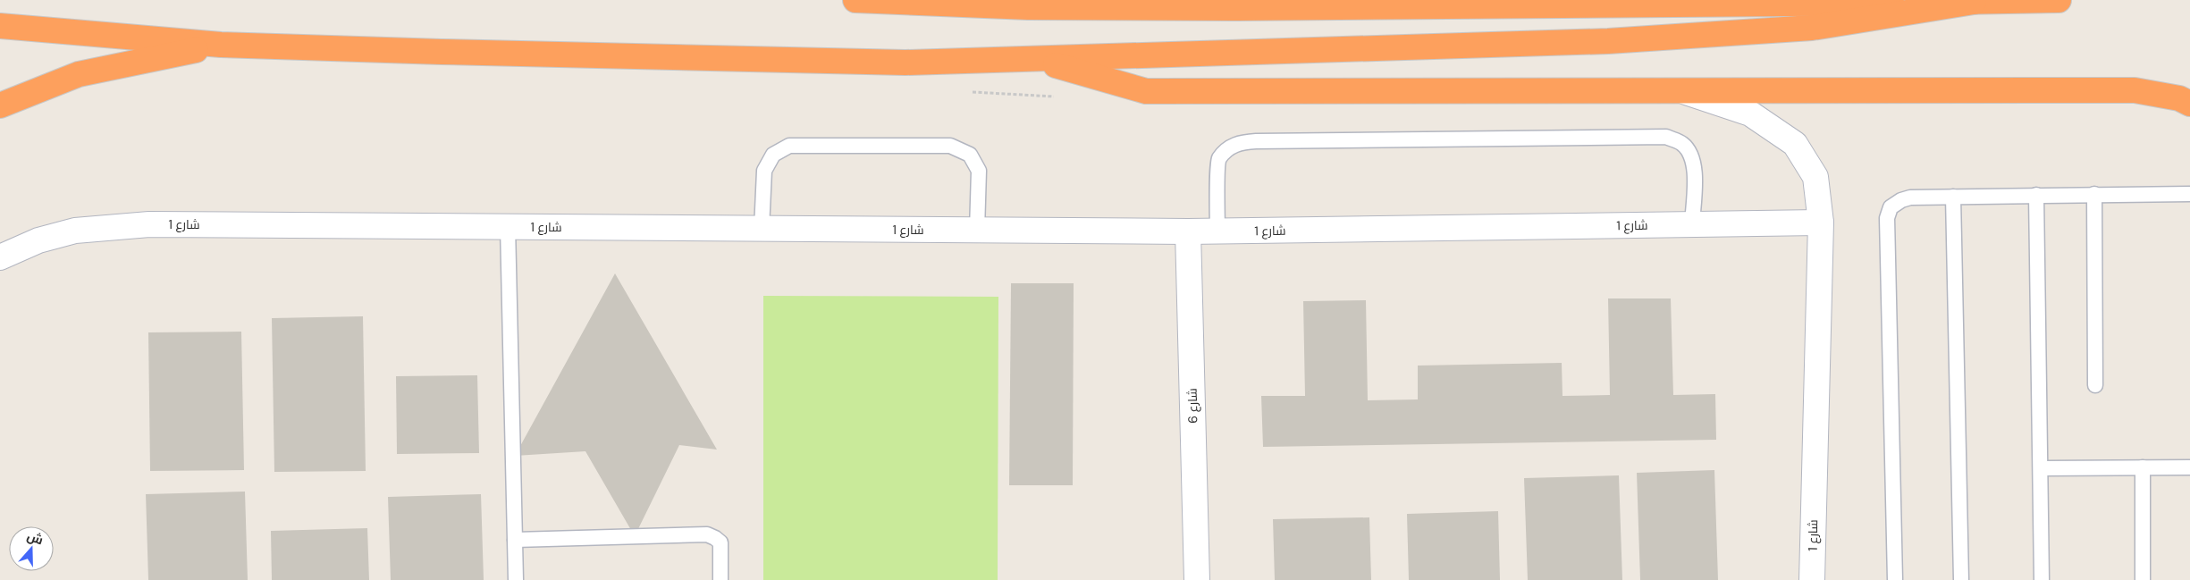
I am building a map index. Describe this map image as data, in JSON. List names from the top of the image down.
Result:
{
  "streets": {
    "street": ["شارع 1", "شارع 6"]
  },
  "crossings": [
    ["شارع 1", "شارع 6"]
  ],
  "north": "top"
}
